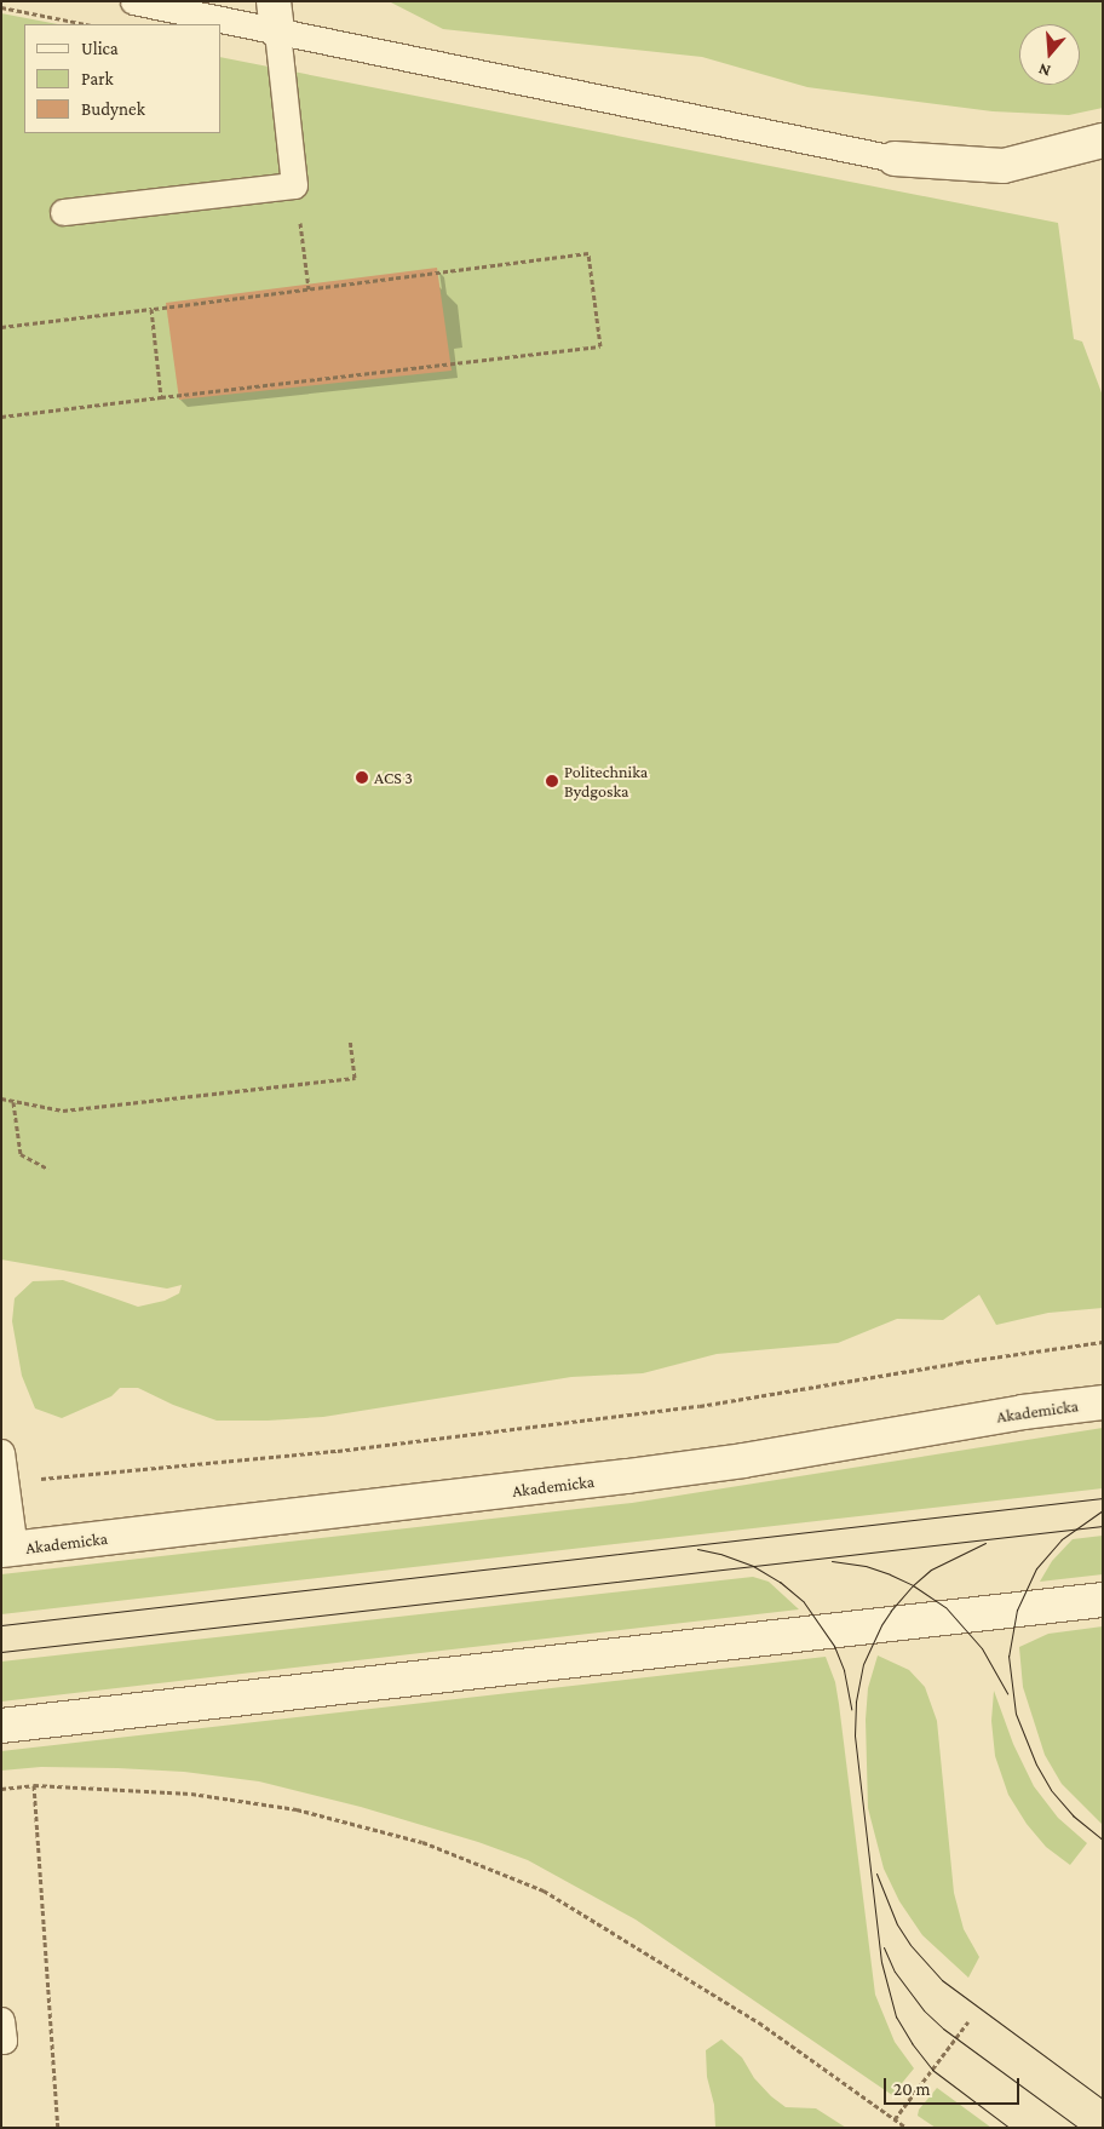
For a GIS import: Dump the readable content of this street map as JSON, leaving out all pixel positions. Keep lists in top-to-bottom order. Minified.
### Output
{"streets":{"street":["Akademicka"]},"places":["ACS 3","Politechnika Bydgoska"],"legend":["Ulica","Park","Budynek"],"scale_bar":"20 m","north":"bottom"}
